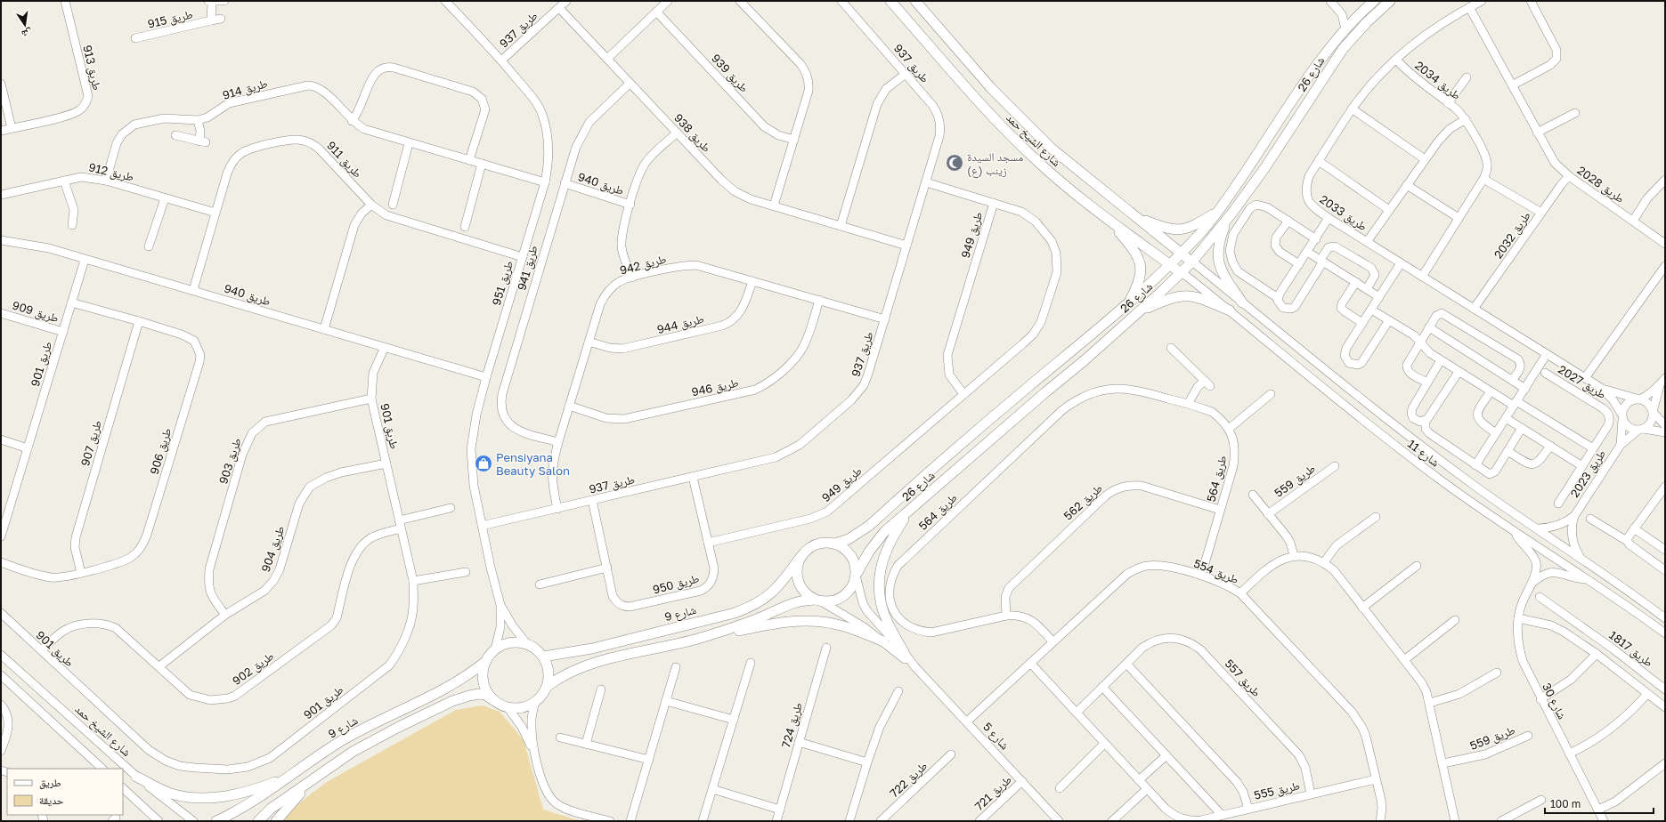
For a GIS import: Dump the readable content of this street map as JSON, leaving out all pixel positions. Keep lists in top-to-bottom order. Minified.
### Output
{"streets":{"main road":["شارع 26","شارع الشيخ حمد","شارع 9"],"street":["طريق 915","طريق 937","طريق 913","طريق 939","طريق 2034","طريق 914","طريق 938","طريق 911","طريق 912","طريق 940","طريق 2028","طريق 2033","طريق 949","طريق 2032","طريق 942","طريق 941","طريق 951","طريق 909","طريق 944","طريق 901","طريق 2027","طريق 946","طريق 907","طريق 906","شارع 11","طريق 903","طريق 2023","طريق 564","طريق 559","طريق 562","طريق 904","طريق 554","طريق 950","طريق 1817","طريق 902","طريق 557","شارع 30","طريق 724","شارع 5","طريق 722","طريق 555","طريق 721"]},"crossings":[["طريق 937","طريق 938"],["طريق 937","طريق 949"],["طريق 937","طريق 942"],["طريق 937","طريق 951"],["طريق 937","طريق 950"],["شارع 26","شارع الشيخ حمد"],["شارع 26","شارع 11"],["شارع 26","شارع 9"],["شارع 26","شارع 5"],["طريق 2034","طريق 2033"],["طريق 914","طريق 912"],["طريق 914","طريق 951"],["طريق 938","طريق 940"],["طريق 938","طريق 941"],["شارع الشيخ حمد","شارع 11"],["طريق 911","طريق 912"],["طريق 911","طريق 940"],["طريق 911","طريق 951"],["طريق 940","طريق 942"],["طريق 940","طريق 941"],["طريق 940","طريق 951"],["طريق 940","طريق 901"],["طريق 2028","طريق 2033"],["طريق 2028","طريق 2032"],["طريق 2033","طريق 2032"],["طريق 2033","طريق 2023"],["طريق 949","طريق 950"],["طريق 942","طريق 941"],["طريق 942","طريق 944"],["طريق 942","طريق 946"],["طريق 951","شارع 9"],["طريق 909","طريق 901"],["طريق 901","طريق 906"],["طريق 901","طريق 903"],["طريق 901","طريق 904"],["طريق 901","طريق 902"],["طريق 907","طريق 906"],["شارع 11","طريق 2023"],["شارع 11","شارع 30"],["طريق 903","طريق 904"],["طريق 564","طريق 562"],["طريق 564","طريق 554"],["طريق 904","طريق 902"],["طريق 554","شارع 5"],["طريق 554","طريق 555"],["شارع 9","شارع 5"],["طريق 557","طريق 555"],["شارع 5","طريق 721"]],"places":{"mosque":["مسجد السيدة زينب (ع)"],"shop":["Pensiyana Beauty Salon"]},"legend":["طريق","حديقة"],"scale_bar":"100 m","north":"bottom"}
